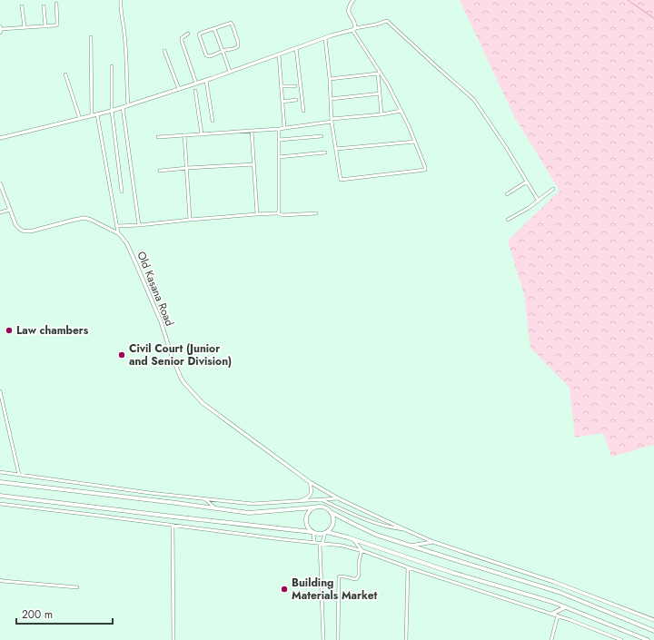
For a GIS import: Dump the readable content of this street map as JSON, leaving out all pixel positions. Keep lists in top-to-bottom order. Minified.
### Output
{"streets":{"street":["Old Kasana Road"]},"places":["Law chambers","Civil Court (Junior and Senior Division)","Building Materials Market"],"scale_bar":"200 m"}
